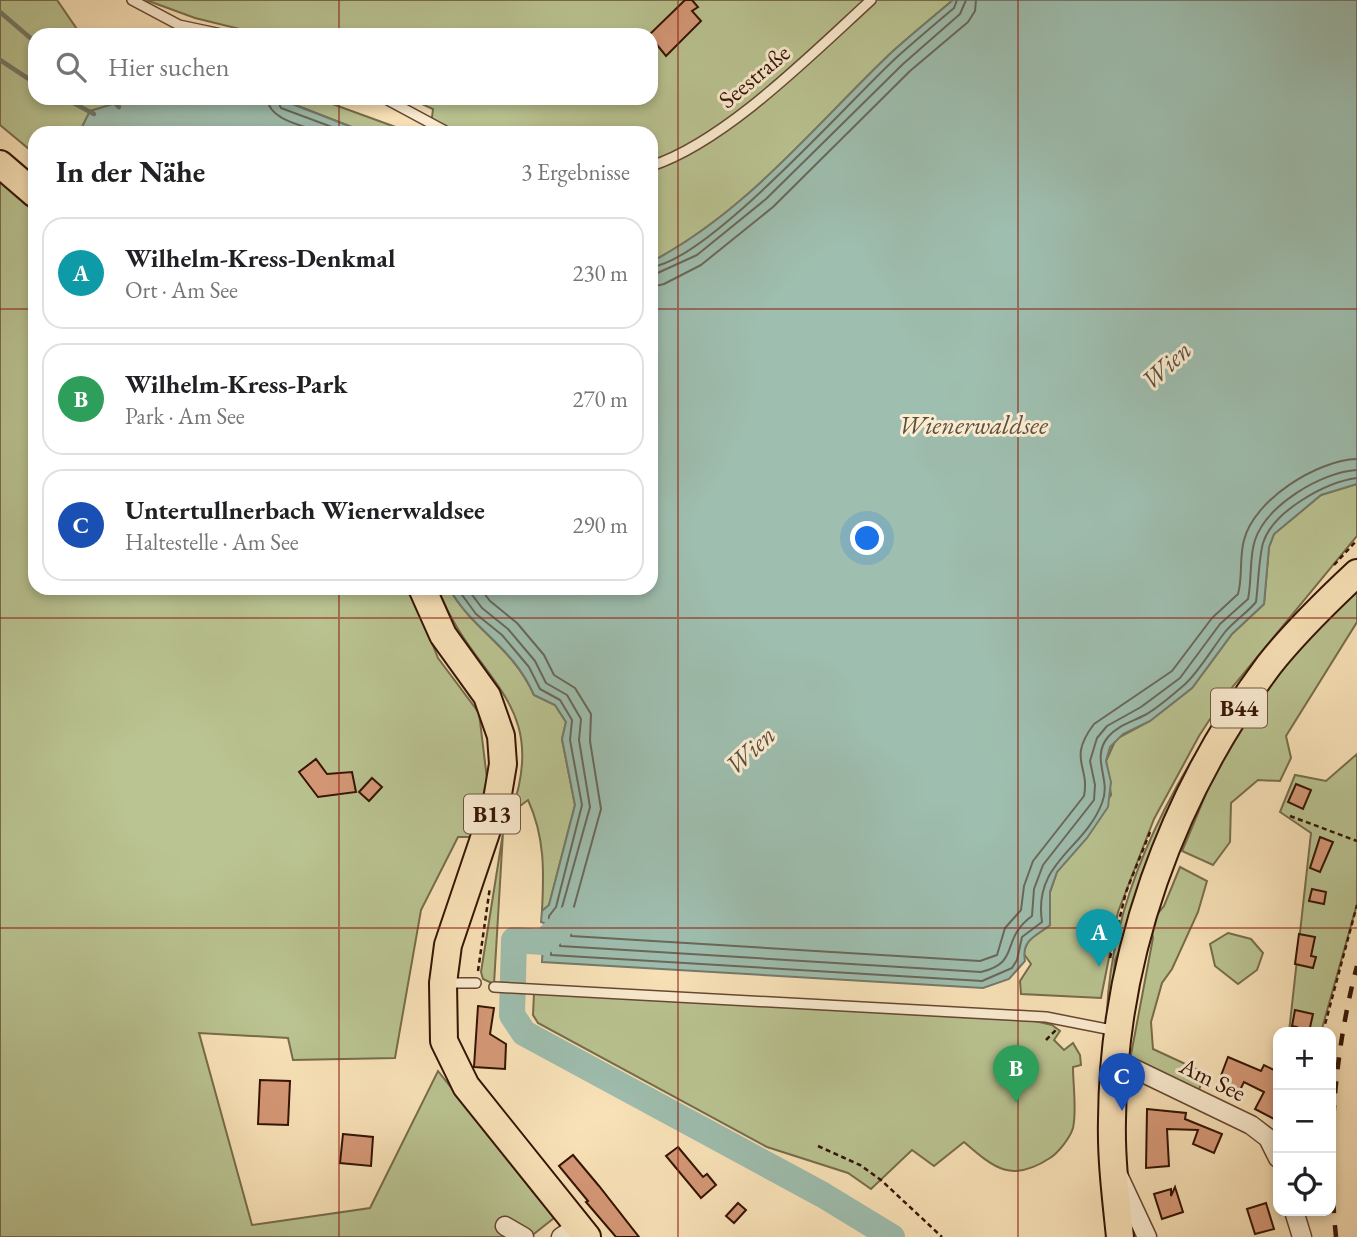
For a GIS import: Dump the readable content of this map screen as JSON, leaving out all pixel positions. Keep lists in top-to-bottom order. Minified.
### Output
{"streets":{"main road":["B44","B13"],"street":["Am See"],"lane":["Seestraße"]},"crossings":[["B44","Am See"]],"water":["Wien","Wienerwaldsee"],"page":{"search":"Hier suchen","heading":["In der Nähe","3 Ergebnisse"],"list":[{"mark":"A","name":"Wilhelm-Kress-Denkmal","note":"Ort · Am See","value":"230 m"},{"mark":"B","name":"Wilhelm-Kress-Park","note":"Park · Am See","value":"270 m"},{"mark":"C","name":"Untertullnerbach Wienerwaldsee","note":"Haltestelle · Am See","value":"290 m"}],"pins":["A","B","C"],"map_buttons":["+","−"]}}
